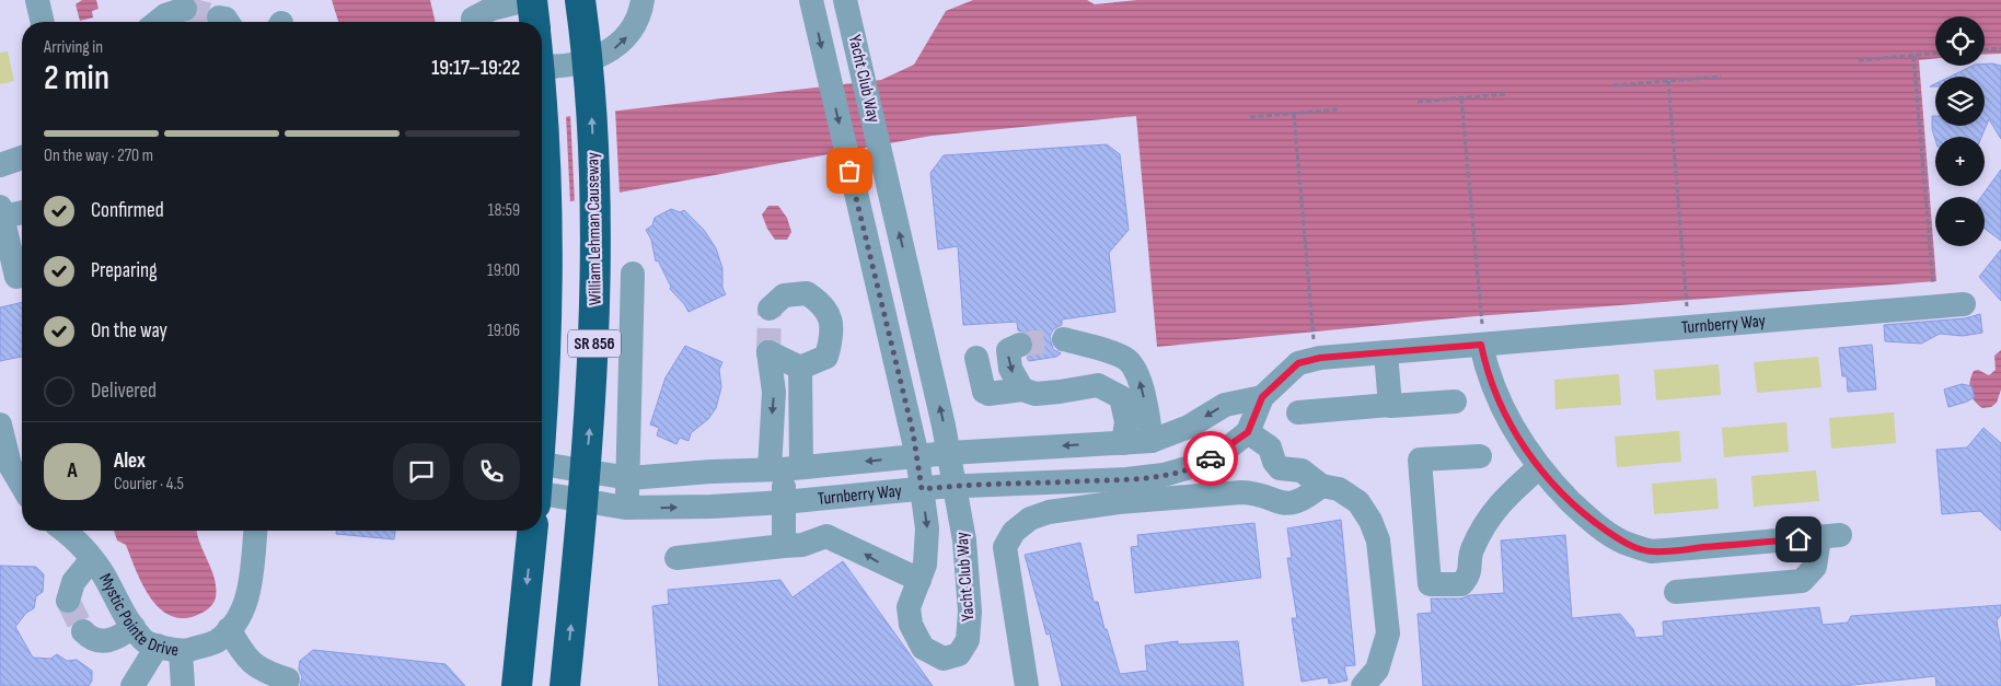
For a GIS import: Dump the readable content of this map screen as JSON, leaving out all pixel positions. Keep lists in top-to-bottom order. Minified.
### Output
{"streets":{"highway":["William Lehman Causeway","SR 856"],"street":["Yacht Club Way","Turnberry Way","Mystic Pointe Drive"]},"crossings":[["Yacht Club Way","Turnberry Way"]],"page":{"map_buttons":["+","−"],"heading":["2 min","Arriving in","19:17–19:22"],"panel":["Alex","Courier · 4.5"],"bar":"On the way · 270 m","list":[["Confirmed","18:59"],["Preparing","19:00"],["On the way","19:06"],"Delivered"],"round":"A"}}
